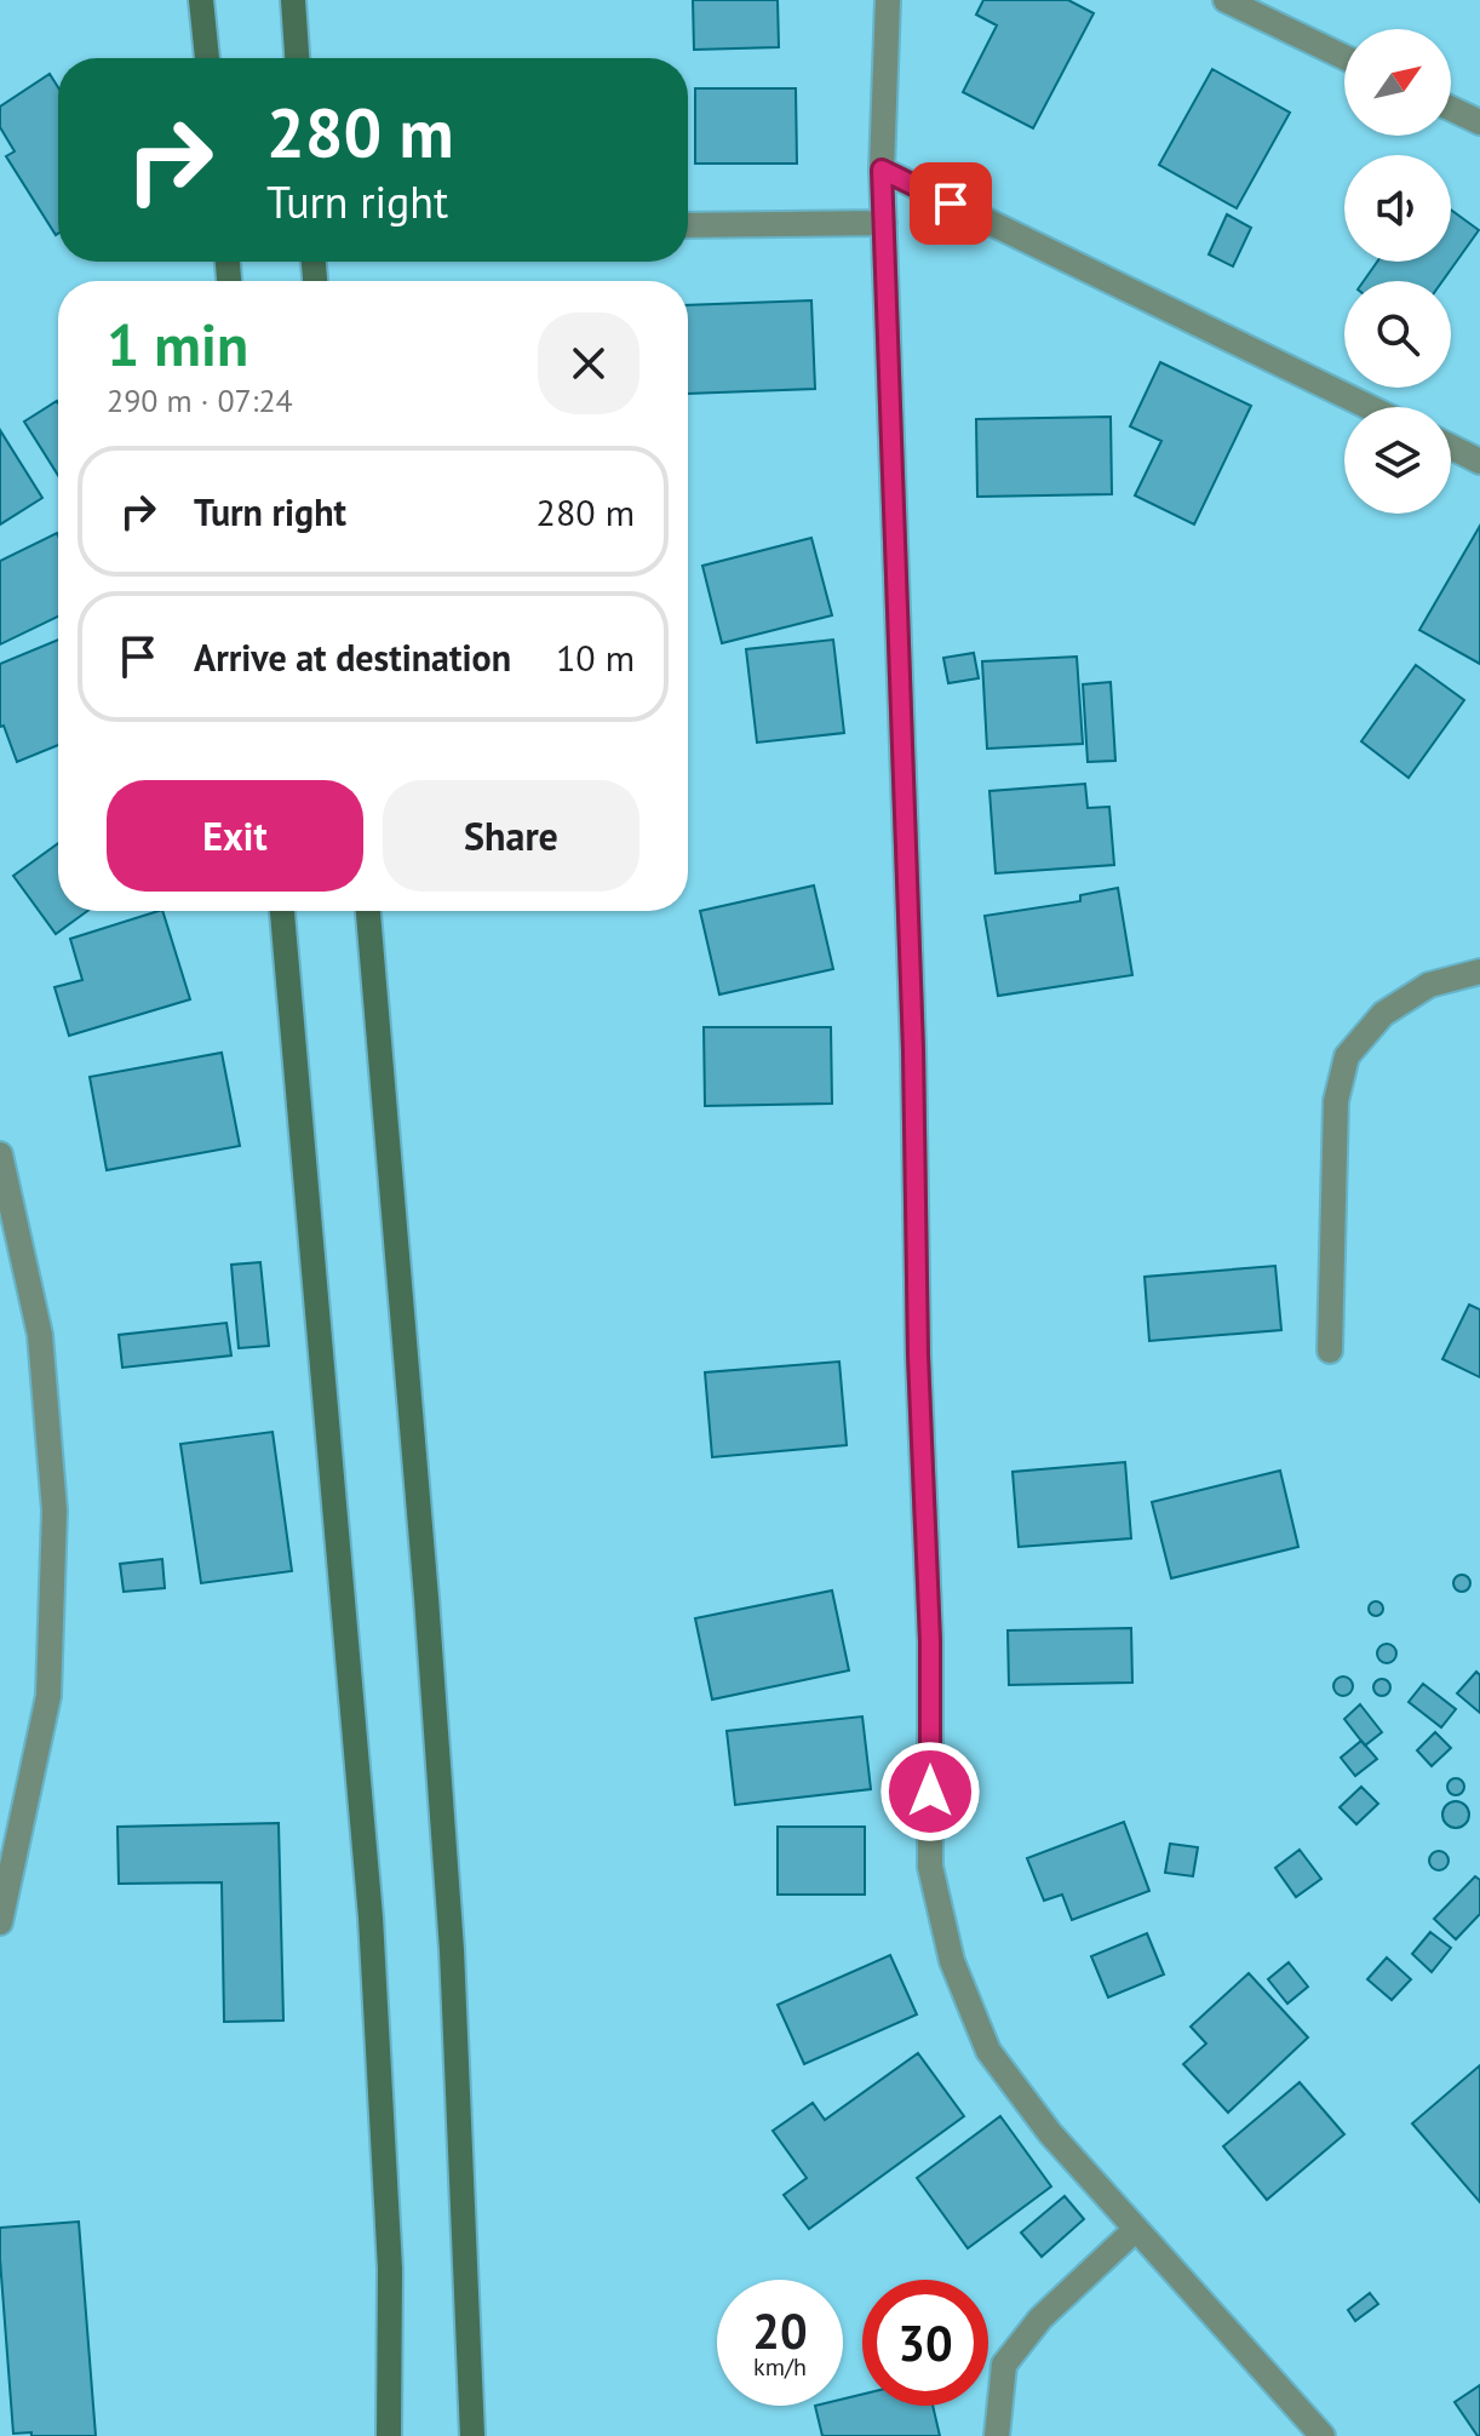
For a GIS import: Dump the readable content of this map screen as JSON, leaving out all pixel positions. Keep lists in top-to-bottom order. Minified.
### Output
{"north":"top right","page":{"turn":["280 m","Turn right"],"heading":["1 min","290 m · 07:24"],"list":[{"name":"Turn right","value":"280 m"},{"name":"Arrive at destination","value":"10 m"}],"buttons":["Exit","Share"],"speed":"20 km/h","limit":"30"}}
